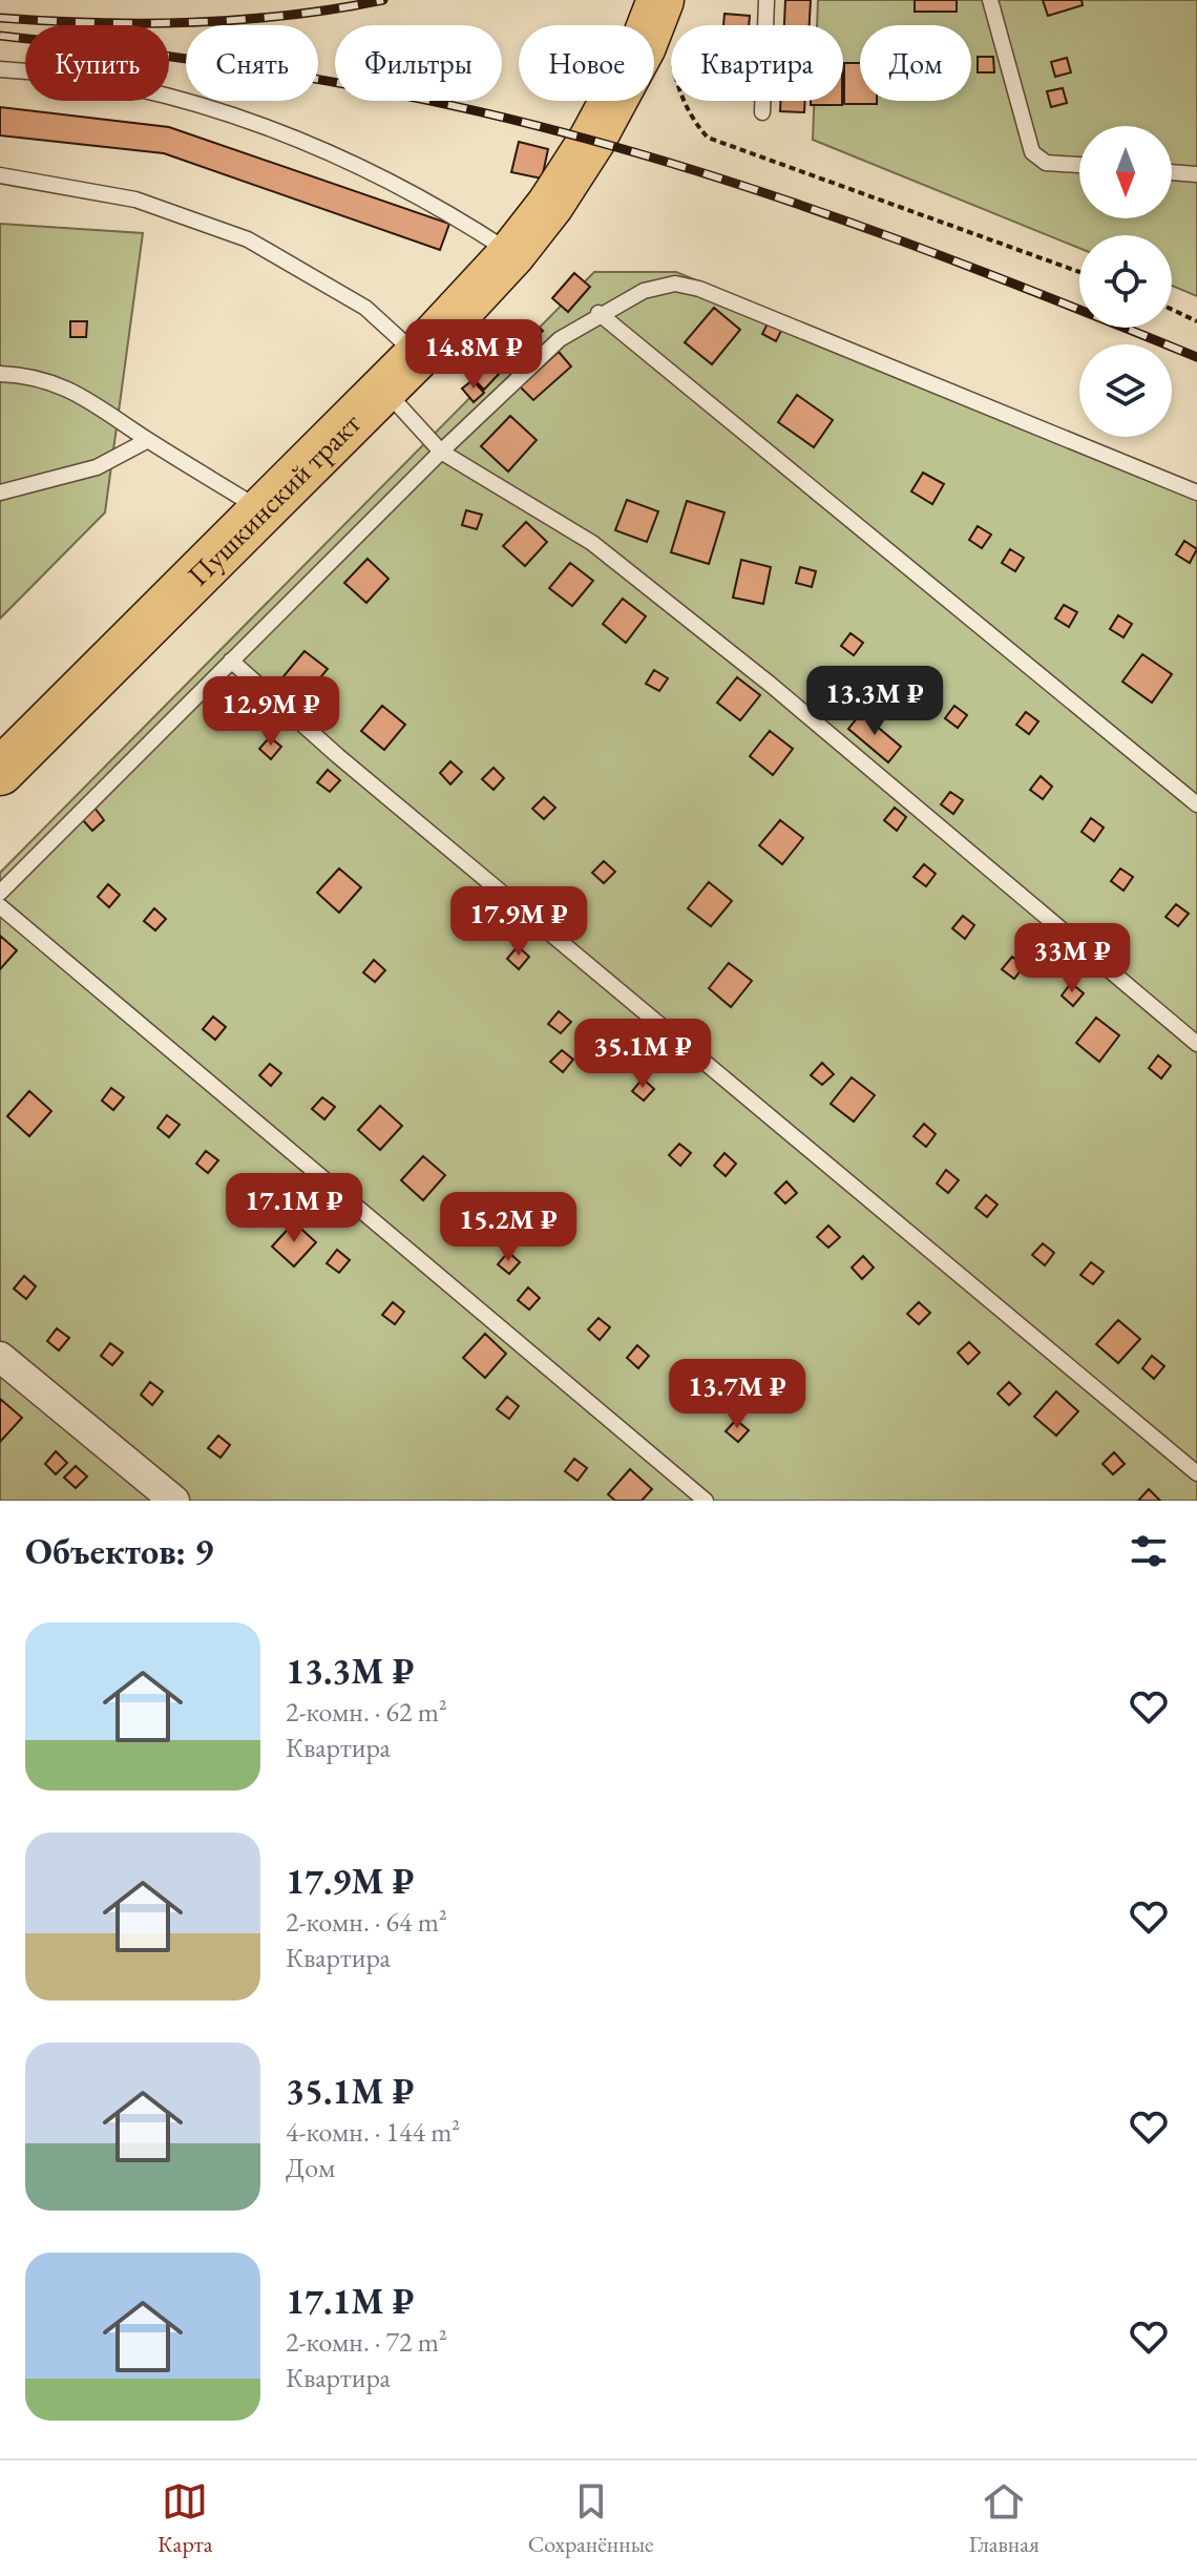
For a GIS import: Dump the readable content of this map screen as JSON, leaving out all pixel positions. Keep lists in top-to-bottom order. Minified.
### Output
{"streets":{"main road":["Пушкинский тракт"]},"north":"bottom","page":{"chip":["Купить","Снять","Фильтры","Новое","Квартира","Дом"],"price":["14.8M ₽","13.3M ₽","12.9M ₽","17.9M ₽","33M ₽","35.1M ₽","17.1M ₽","15.2M ₽","13.7M ₽"],"heading":"Объектов: 9","list":[{"name":"13.3M ₽","note":"2-комн. · 62 m² · Квартира"},{"name":"17.9M ₽","note":"2-комн. · 64 m² · Квартира"},{"name":"35.1M ₽","note":"4-комн. · 144 m² · Дом"},{"name":"17.1M ₽","note":"2-комн. · 72 m² · Квартира"}],"tabs":["Карта","Сохранённые","Главная"]}}
